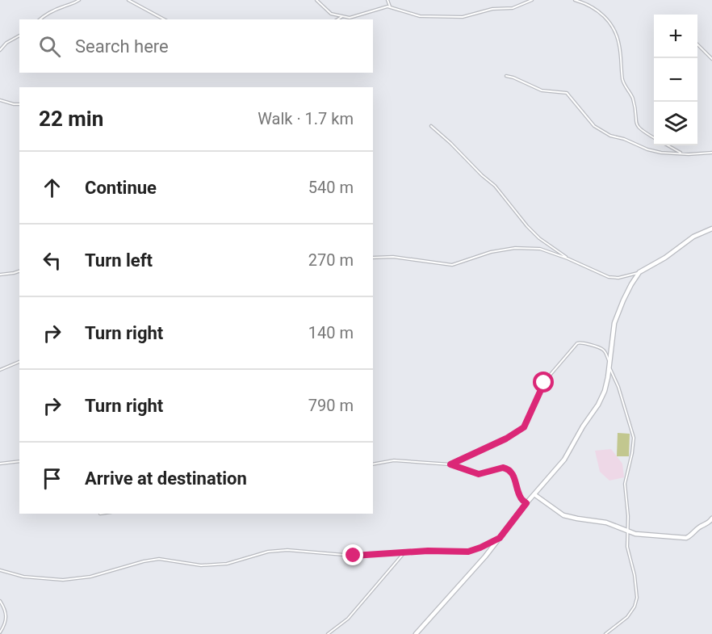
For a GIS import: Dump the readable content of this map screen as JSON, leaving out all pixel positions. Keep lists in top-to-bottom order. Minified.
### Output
{"page":{"map_buttons":["+","−"],"search":"Search here","heading":["22 min","Walk · 1.7 km"],"list":[["Continue","540 m"],["Turn left","270 m"],["Turn right","140 m"],["Turn right","790 m"],"Arrive at destination"]}}
